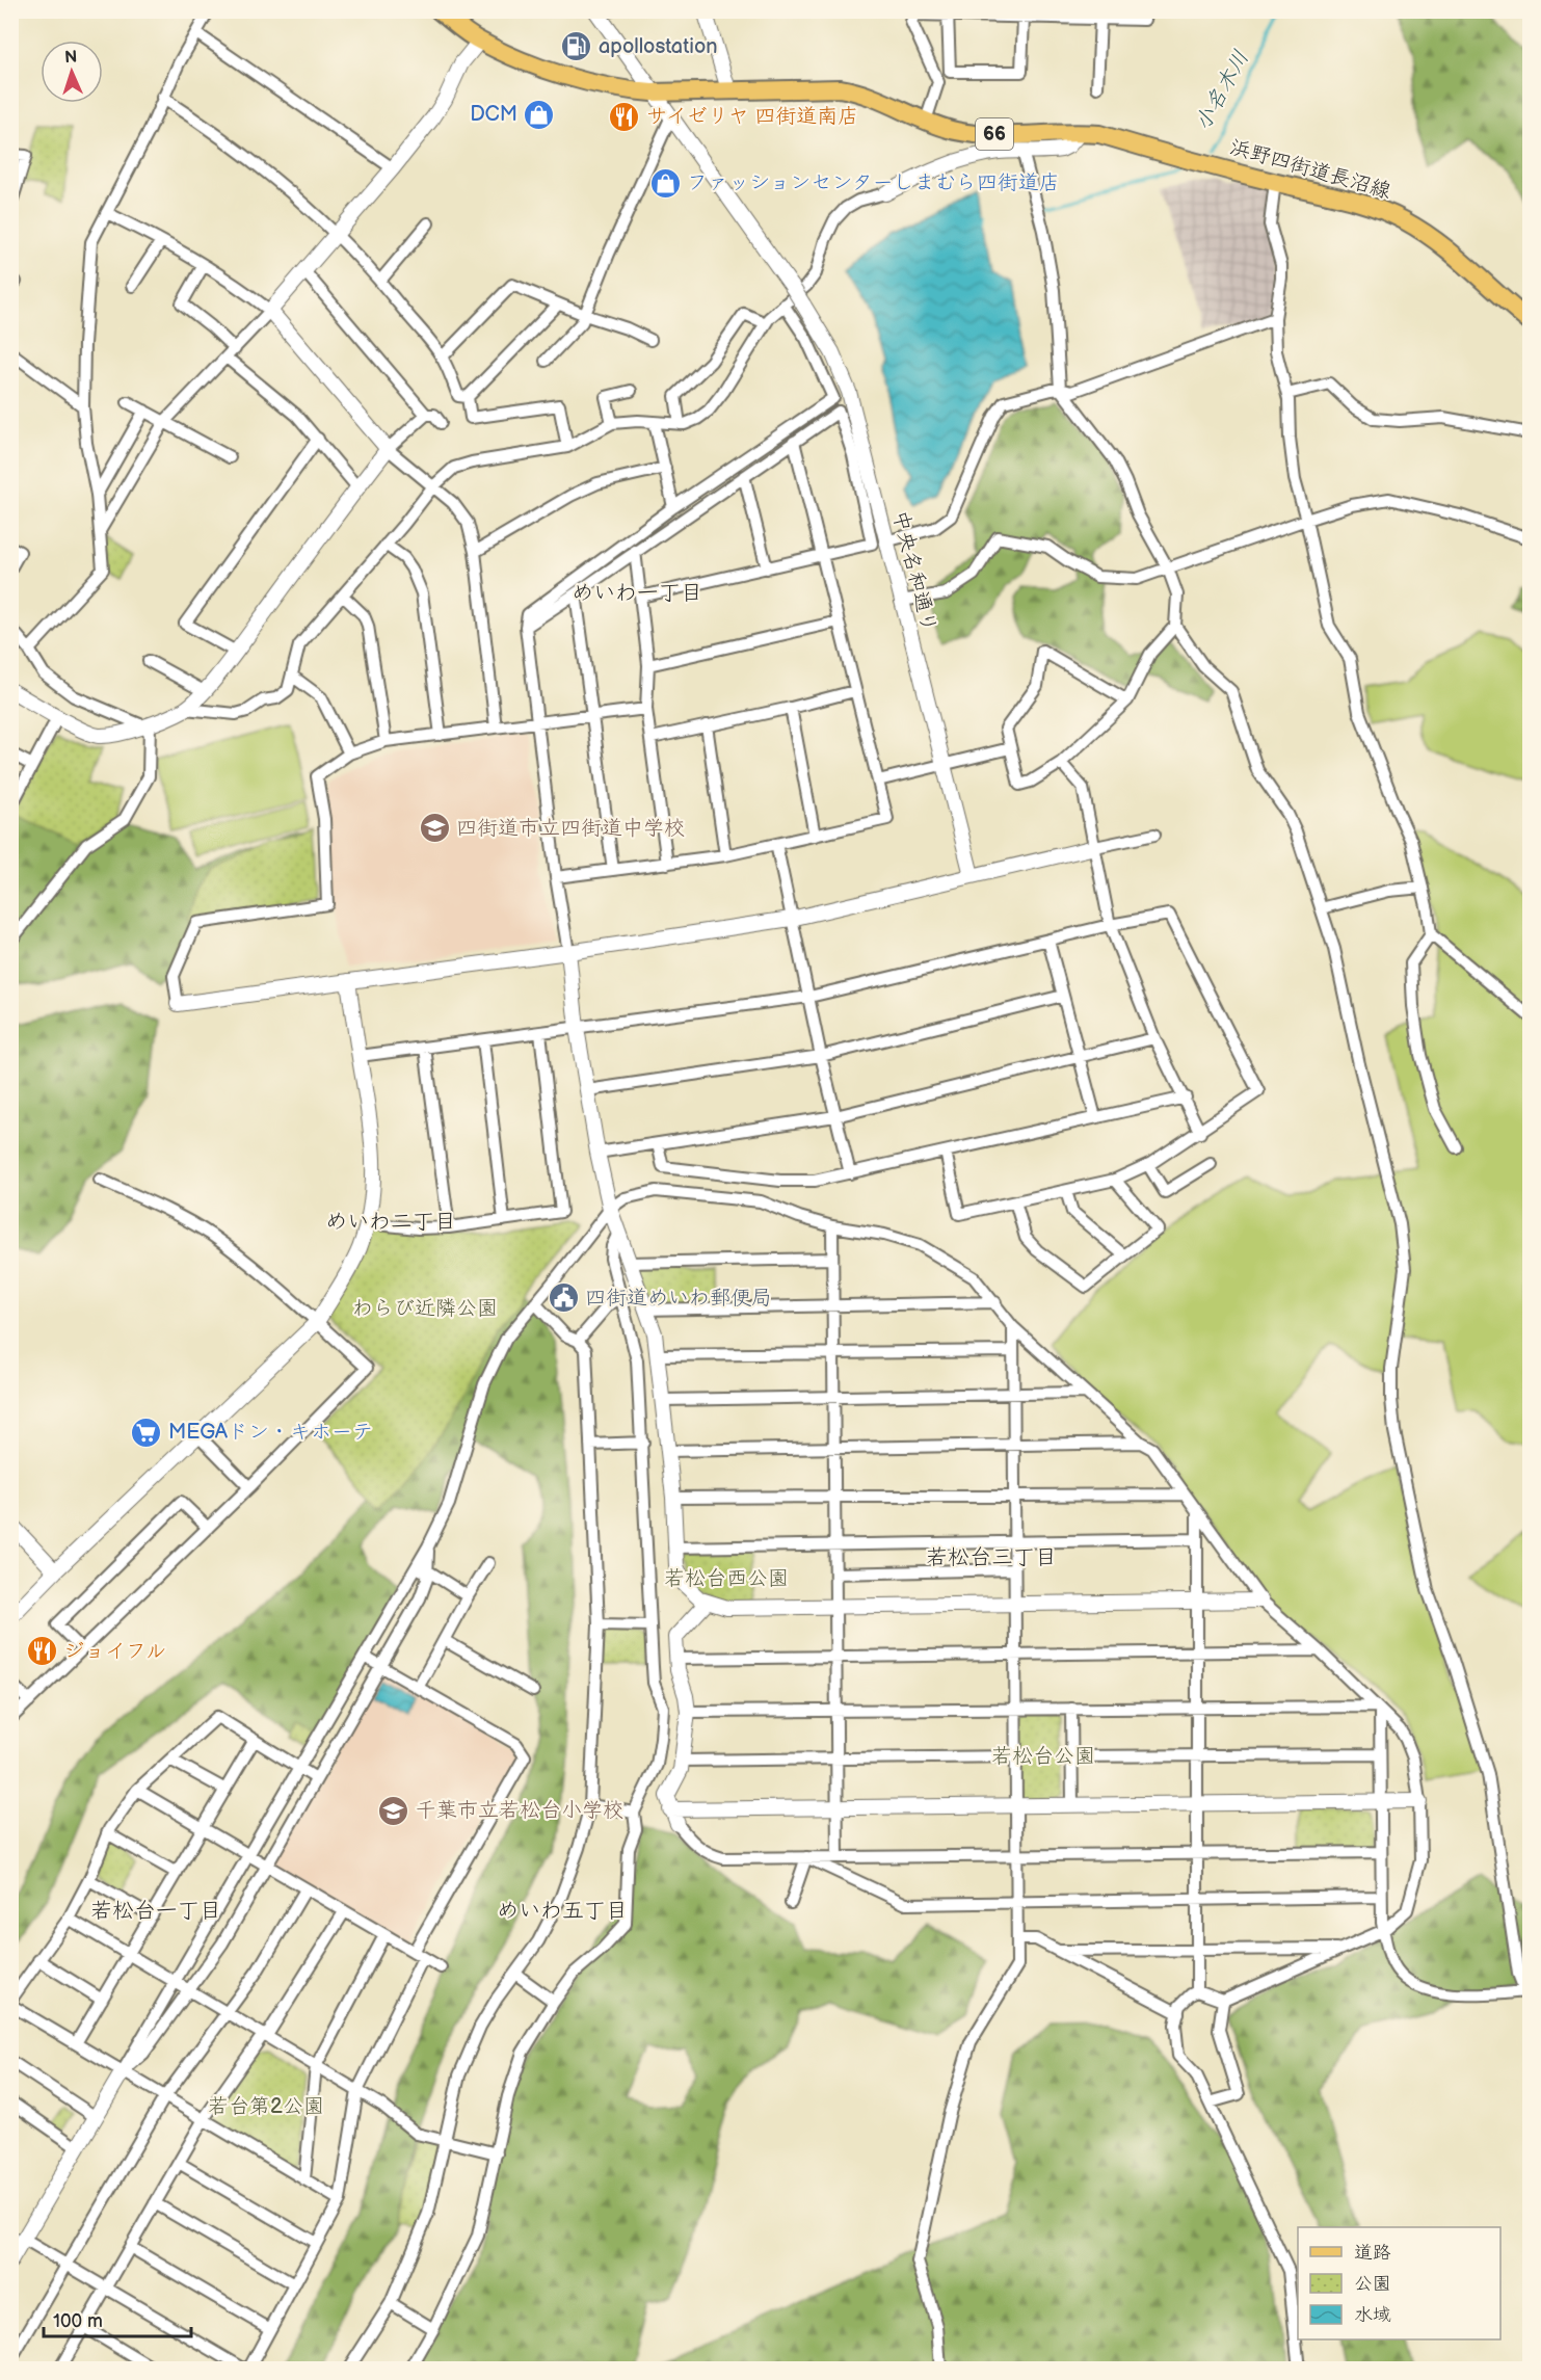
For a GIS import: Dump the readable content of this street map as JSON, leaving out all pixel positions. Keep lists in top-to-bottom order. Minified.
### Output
{"streets":{"main road":["66","浜野四街道長沼線"],"street":["中央名和通り"]},"crossings":[["浜野四街道長沼線","中央名和通り"]],"districts":["めいわ一丁目","めいわ二丁目","若松台三丁目","若松台一丁目","めいわ五丁目"],"water":["小名木川"],"parks":["わらび近隣公園","若松台西公園","若松台公園","若台第2公園"],"places":{"fuel station":["apollostation"],"shop":["DCM","ファッションセンターしまむら四街道店"],"restaurant":["サイゼリヤ 四街道南店","ジョイフル"],"school or university":["四街道市立四街道中学校","千葉市立若松台小学校"],"public building":["四街道めいわ郵便局"],"supermarket":["MEGAドン・キホーテ"]},"legend":["道路","公園","水域"],"scale_bar":"100 m","north":"top"}
